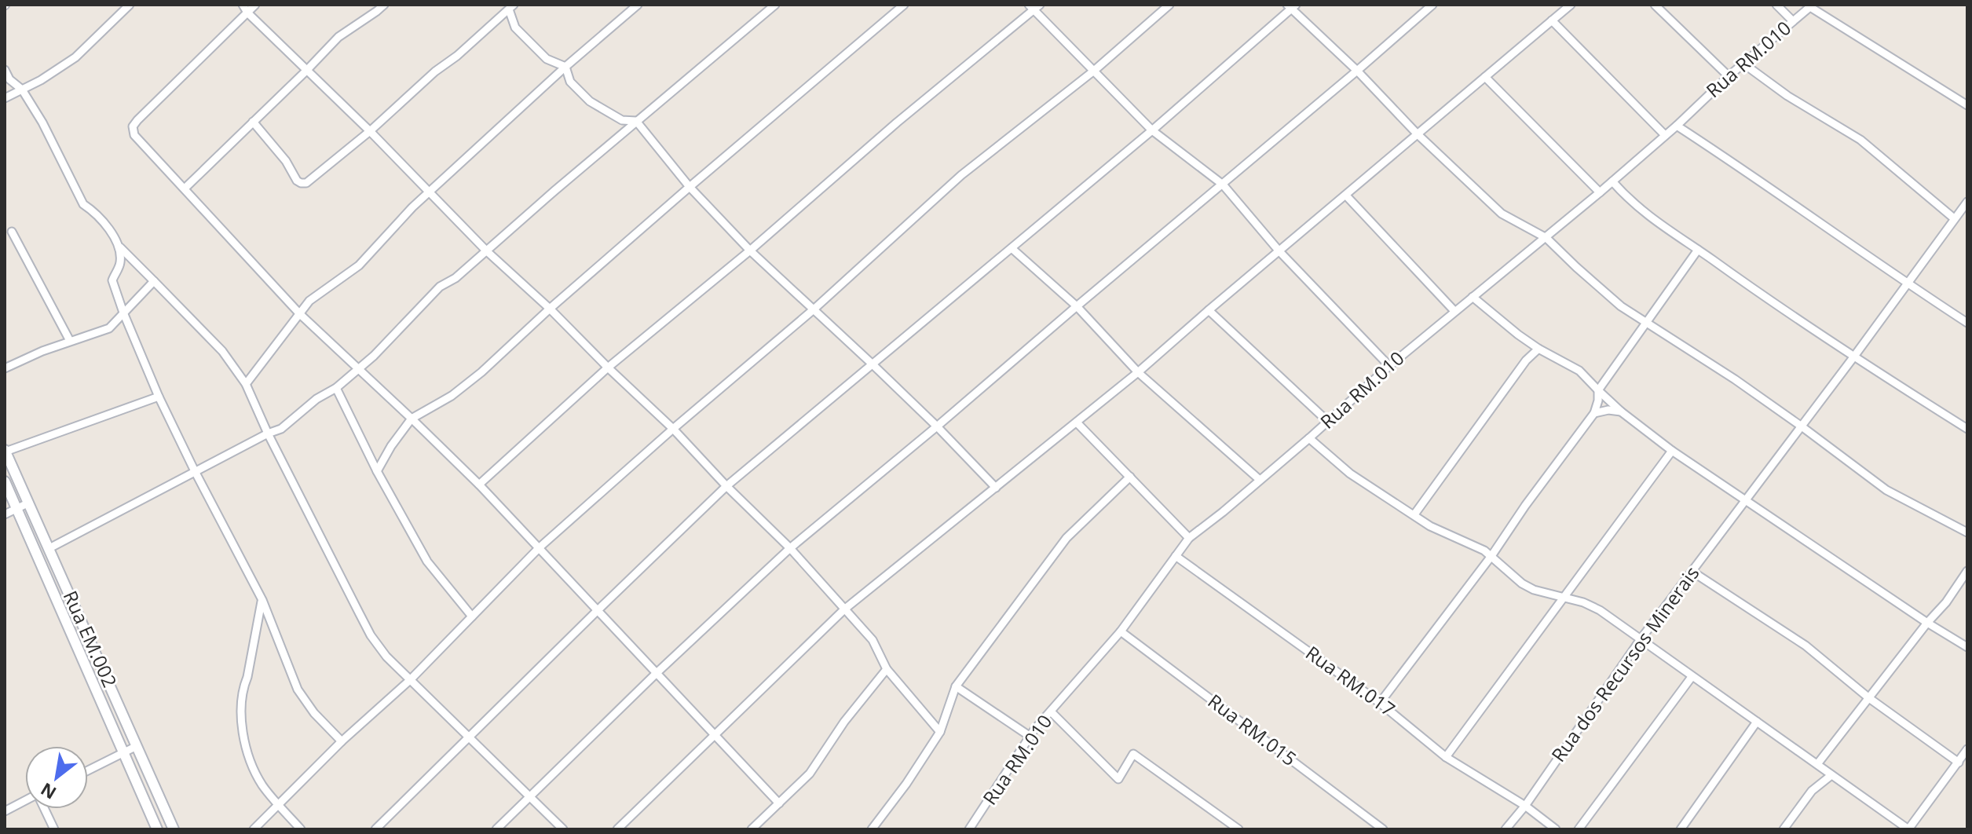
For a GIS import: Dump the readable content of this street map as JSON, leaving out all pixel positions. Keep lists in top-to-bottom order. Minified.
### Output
{"streets":{"street":["Rua RM.010","Rua EM.002","Rua dos Recursos Minerais","Rua RM.017","Rua RM.015"]},"crossings":[["Rua RM.010","Rua RM.017"],["Rua RM.010","Rua RM.015"],["Rua dos Recursos Minerais","Rua RM.017"]],"north":"bottom left"}
